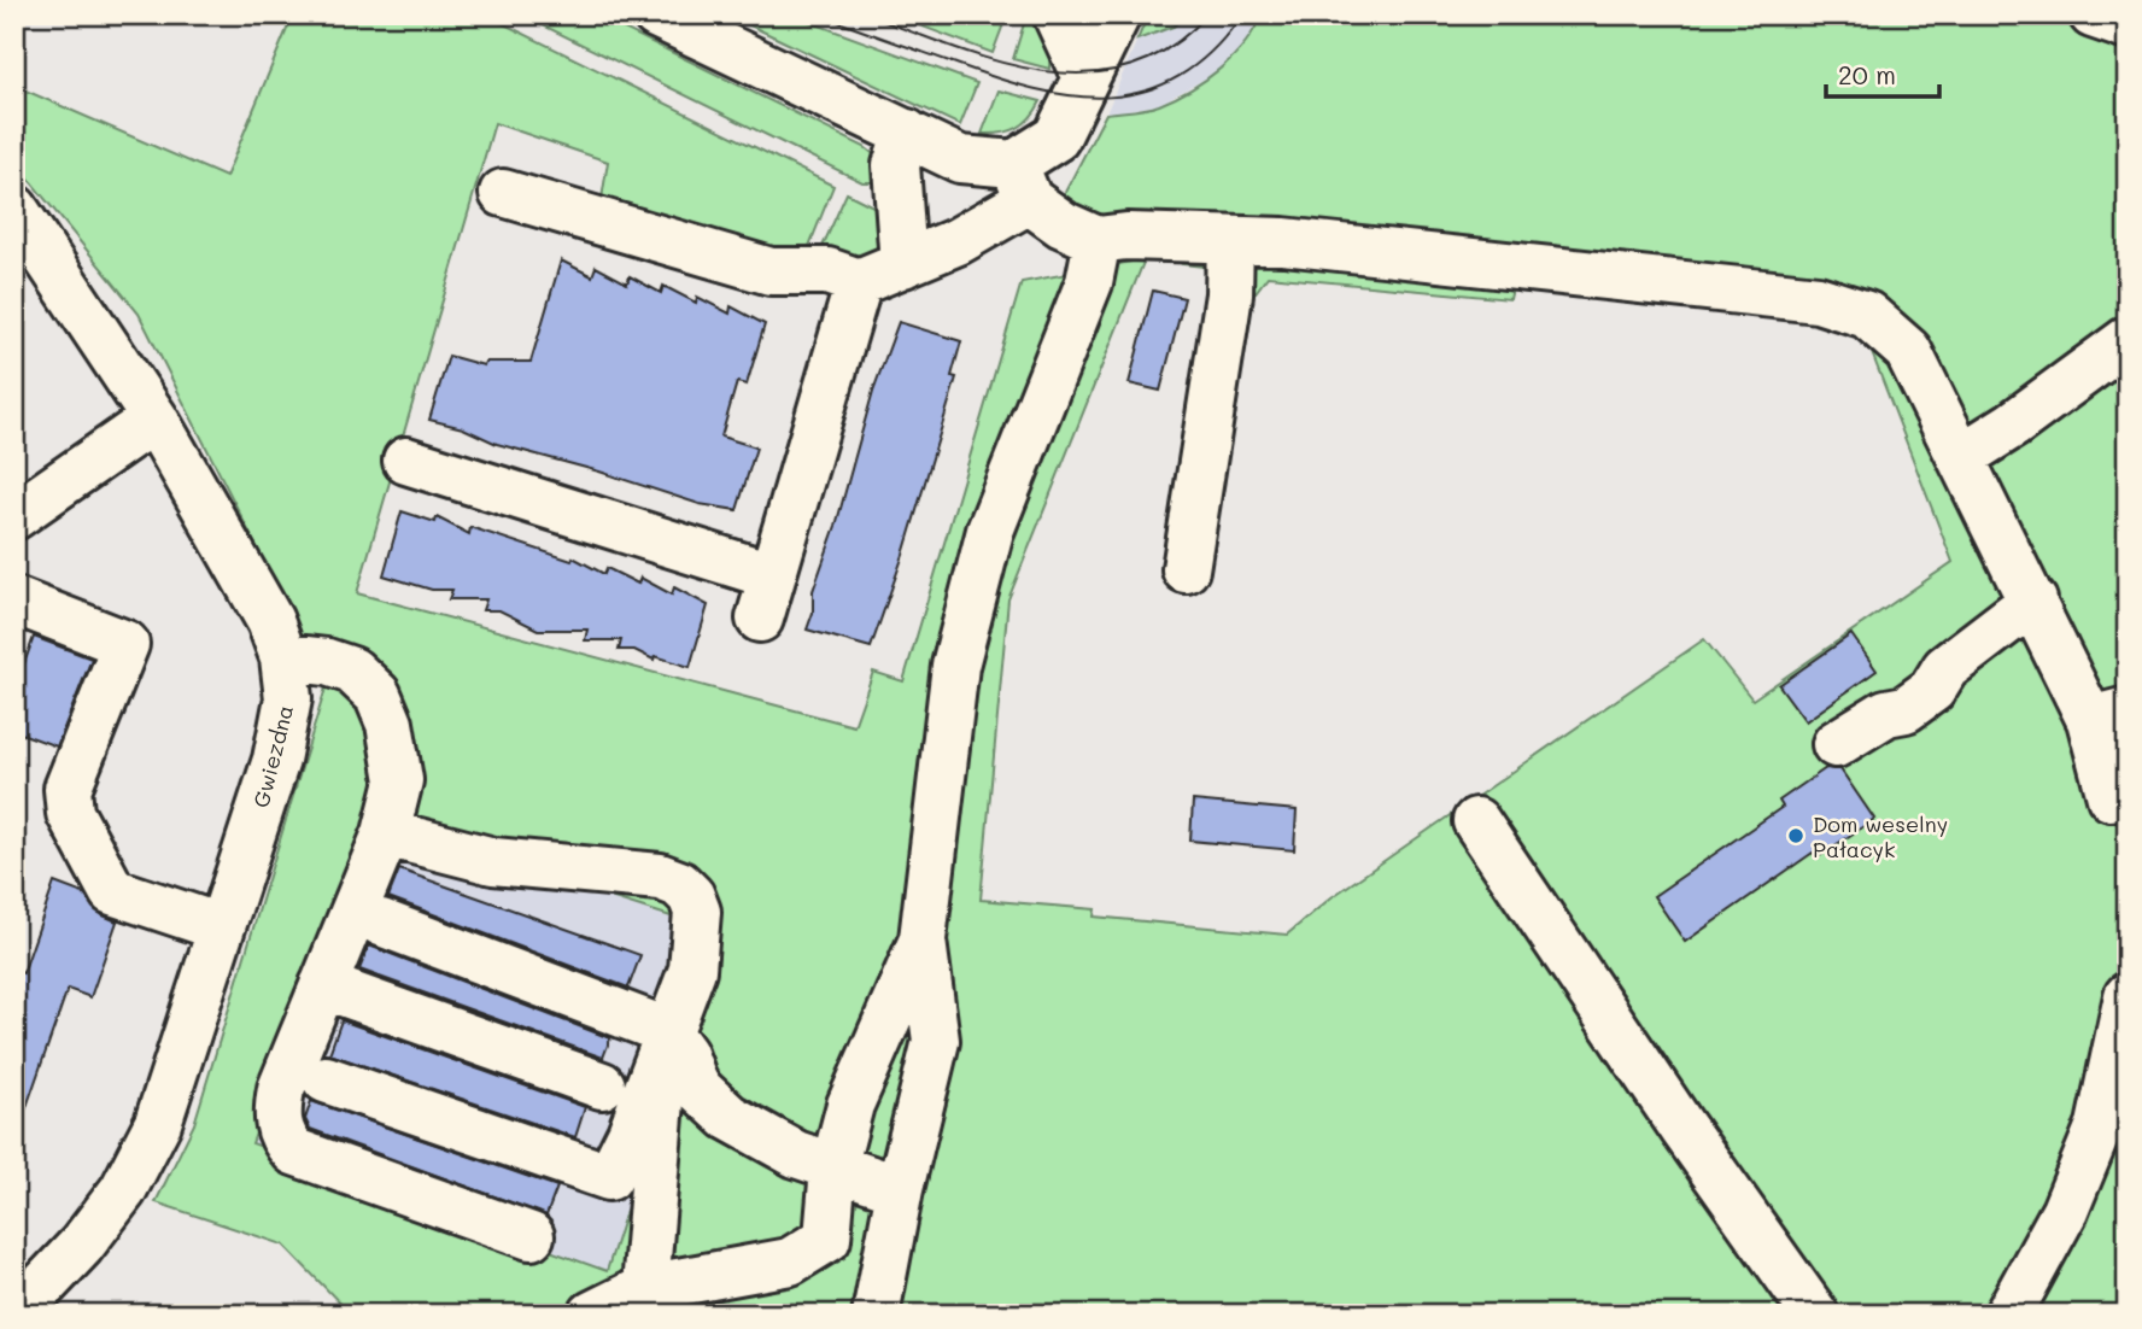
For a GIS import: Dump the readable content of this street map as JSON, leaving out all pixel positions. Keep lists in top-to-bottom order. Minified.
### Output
{"streets":{"street":["Gwiezdna"]},"places":["Dom weselny Pałacyk"],"scale_bar":"20 m"}
